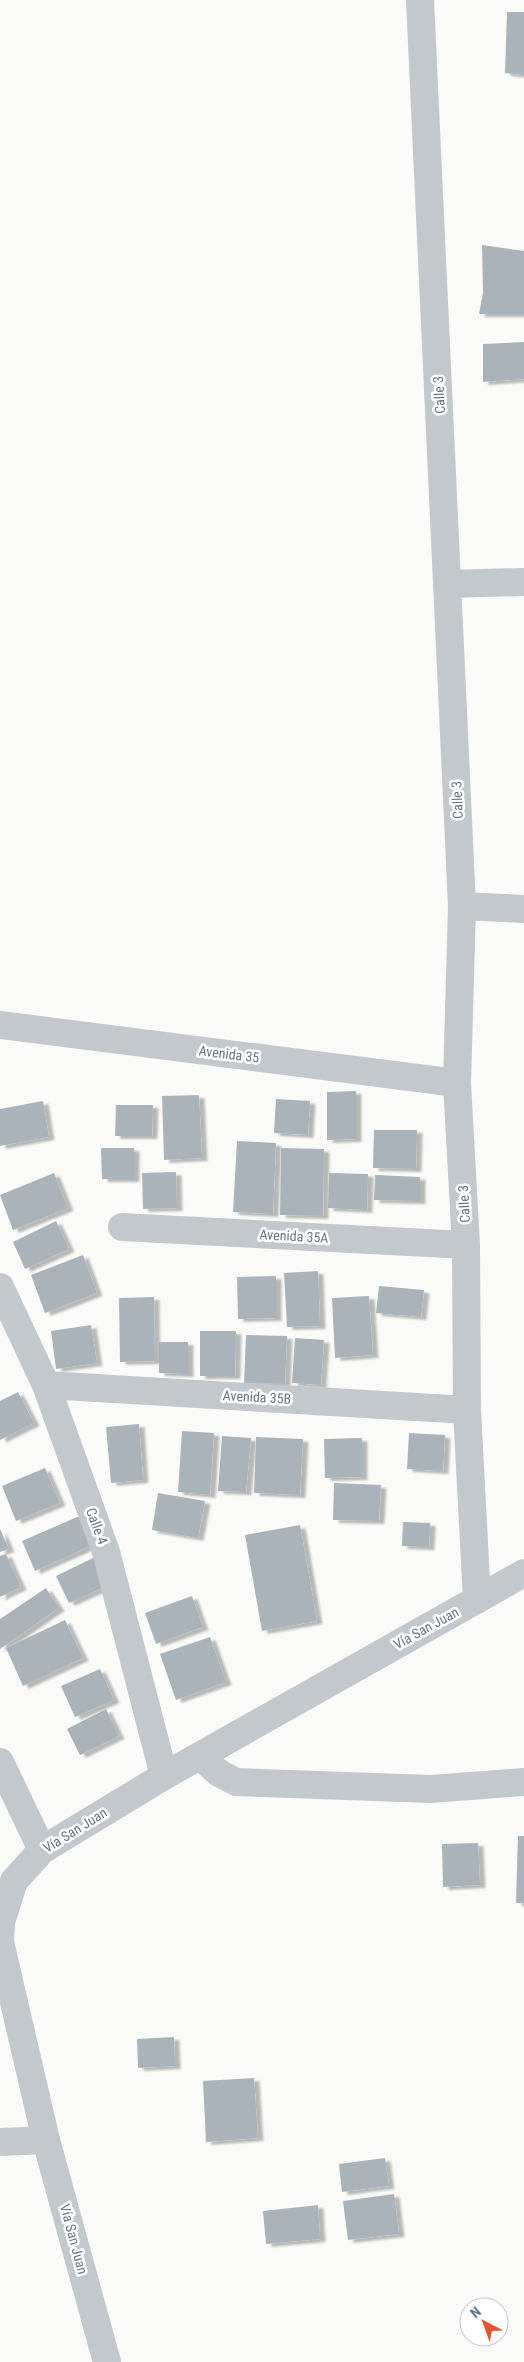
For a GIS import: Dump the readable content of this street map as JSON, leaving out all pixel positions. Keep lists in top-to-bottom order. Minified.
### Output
{"streets":{"street":["Calle 3","Avenida 35","Avenida 35A","Avenida 35B","Calle 4","Vía San Juan"]},"crossings":[["Calle 3","Avenida 35"],["Calle 3","Avenida 35A"],["Calle 3","Avenida 35B"],["Calle 3","Vía San Juan"],["Avenida 35B","Calle 4"],["Calle 4","Vía San Juan"]],"north":"top left"}
